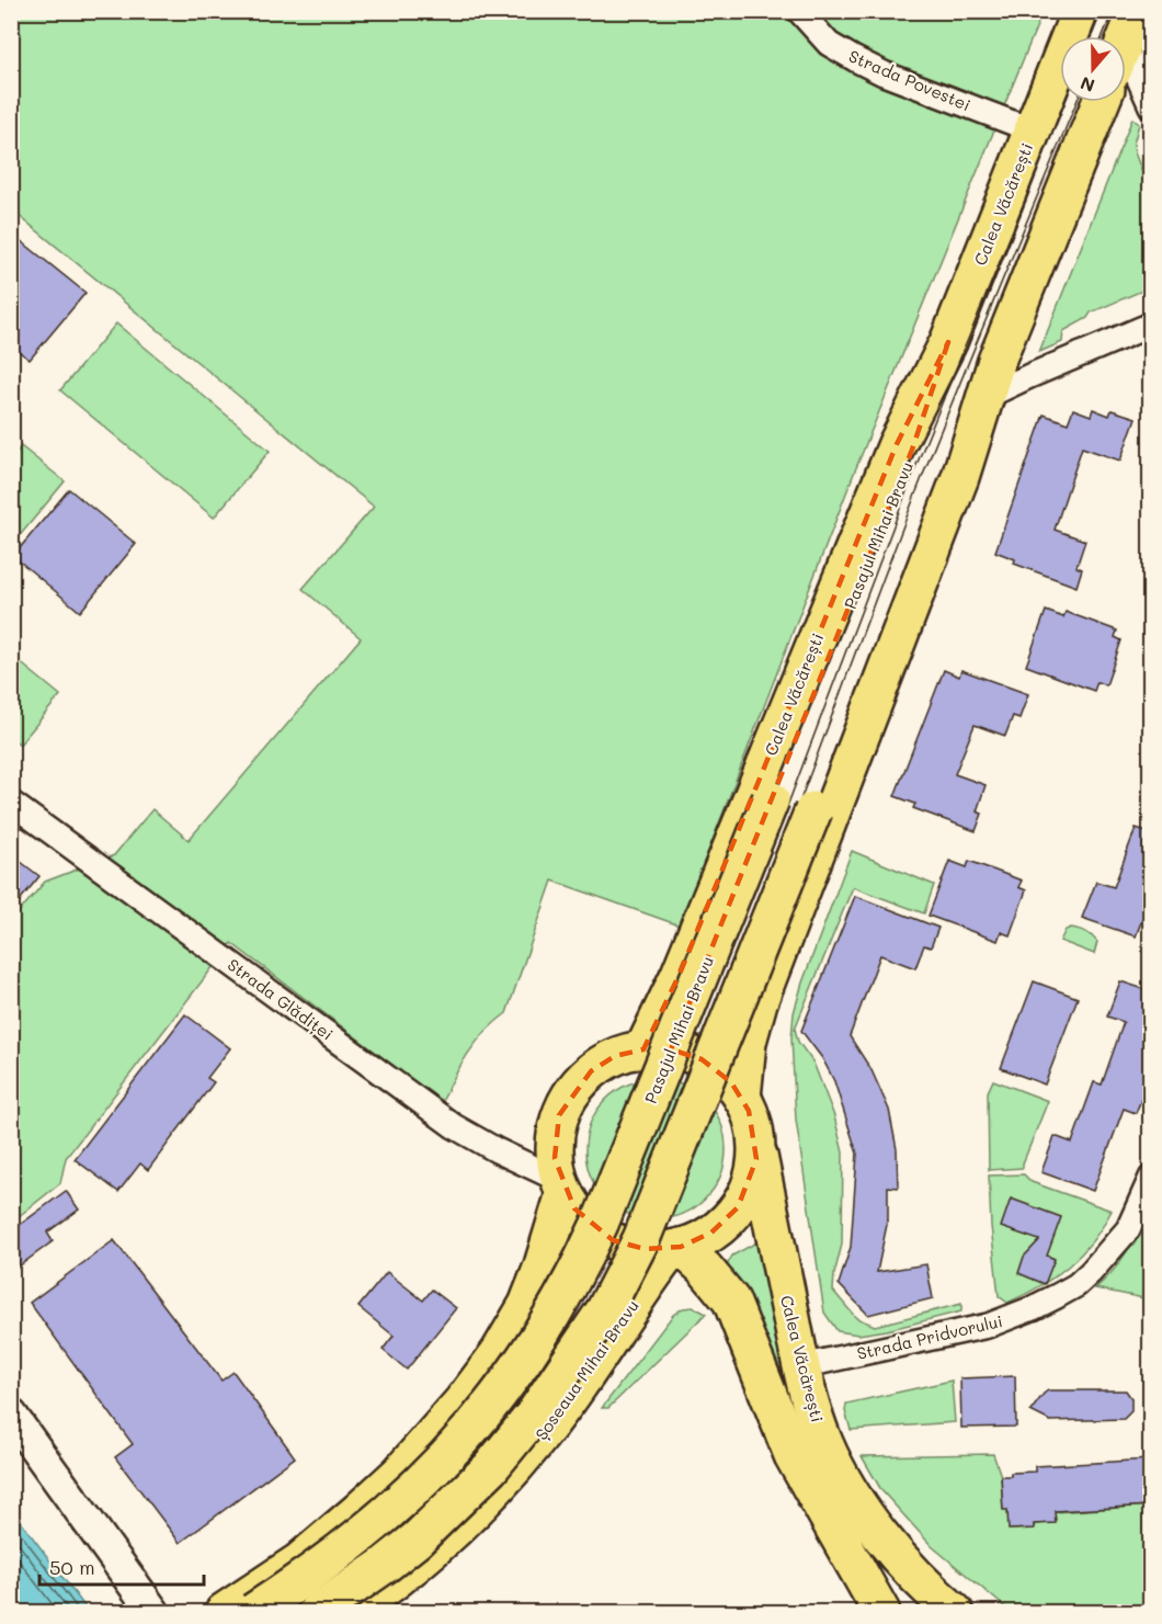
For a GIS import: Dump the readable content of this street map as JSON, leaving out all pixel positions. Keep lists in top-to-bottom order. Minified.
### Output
{"streets":{"main road":["Calea Văcărești","Pasajul Mihai Bravu","Șoseaua Mihai Bravu"],"street":["Strada Povestei","Strada Glădiței","Strada Pridvorului"]},"crossings":[["Strada Povestei","Calea Văcărești"],["Calea Văcărești","Pasajul Mihai Bravu"],["Calea Văcărești","Strada Glădiței"],["Calea Văcărești","Strada Pridvorului"],["Calea Văcărești","Șoseaua Mihai Bravu"],["Strada Glădiței","Șoseaua Mihai Bravu"]],"scale_bar":"50 m","north":"bottom"}
